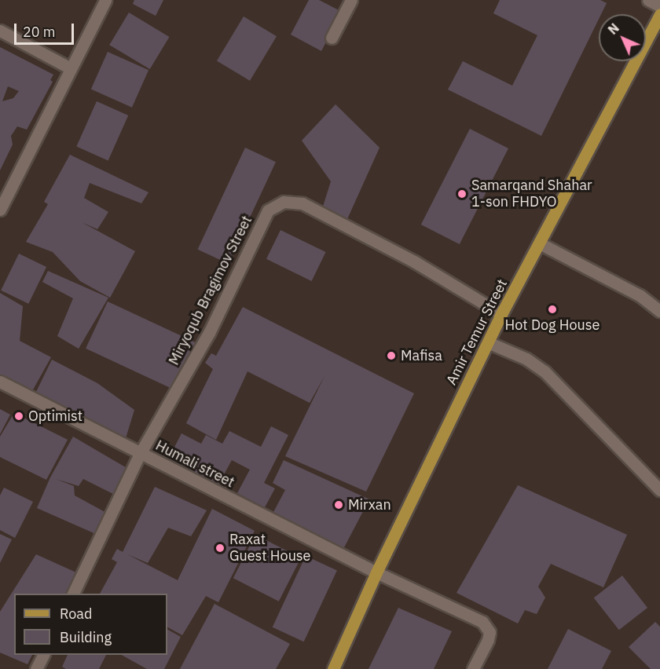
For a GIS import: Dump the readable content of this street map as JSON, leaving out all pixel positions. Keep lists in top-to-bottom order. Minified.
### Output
{"streets":{"main road":["Amir Temur Street"],"street":["Miryoqub Bragimov Street","Humali street"]},"crossings":[["Miryoqub Bragimov Street","Amir Temur Street"],["Miryoqub Bragimov Street","Humali street"],["Amir Temur Street","Humali street"]],"places":["Samarqand Shahar 1-son FHDYO","Hot Dog House","Mafisa","Optimist","Mirxan","Raxat Guest House"],"legend":["Road","Building"],"scale_bar":"20 m","north":"top left"}
